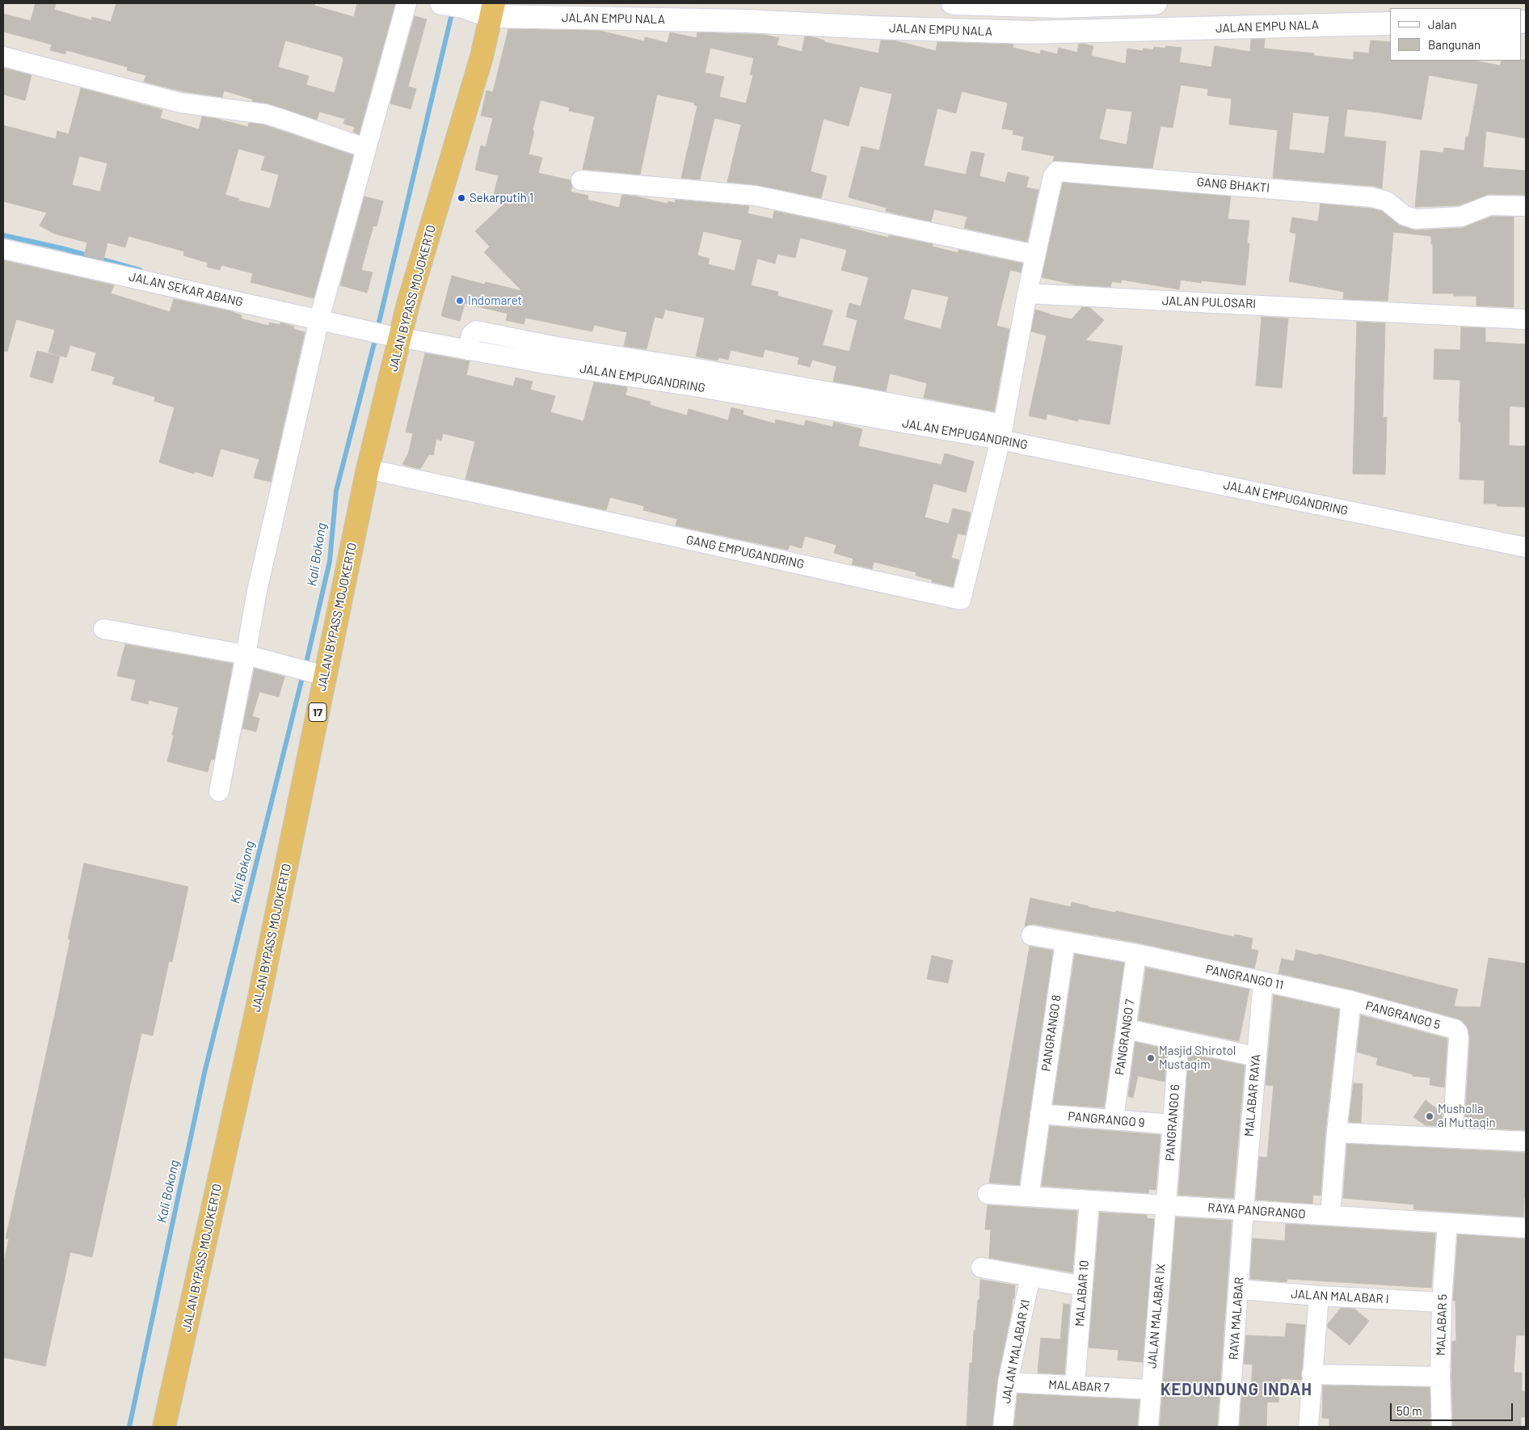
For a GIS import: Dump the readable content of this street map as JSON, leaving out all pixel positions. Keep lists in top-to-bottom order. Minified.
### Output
{"streets":{"highway":["JALAN BYPASS MOJOKERTO","17"],"main road":["JALAN EMPU NALA"],"street":["GANG BHAKTI","JALAN SEKAR ABANG","JALAN PULOSARI","JALAN EMPUGANDRING","GANG EMPUGANDRING","PANGRANGO 11","PANGRANGO 5","PANGRANGO 8","PANGRANGO 7","MALABAR RAYA","PANGRANGO 9","PANGRANGO 6","RAYA PANGRANGO","MALABAR 10","JALAN MALABAR I","JALAN MALABAR IX","RAYA MALABAR","MALABAR 5","JALAN MALABAR XI","MALABAR 7"]},"crossings":[["JALAN EMPU NALA","JALAN BYPASS MOJOKERTO"],["GANG BHAKTI","JALAN PULOSARI"],["JALAN SEKAR ABANG","JALAN BYPASS MOJOKERTO"],["JALAN SEKAR ABANG","JALAN EMPUGANDRING"],["JALAN BYPASS MOJOKERTO","JALAN EMPUGANDRING"],["JALAN BYPASS MOJOKERTO","GANG EMPUGANDRING"],["JALAN EMPUGANDRING","GANG EMPUGANDRING"],["PANGRANGO 11","PANGRANGO 5"],["PANGRANGO 11","PANGRANGO 7"],["PANGRANGO 11","MALABAR RAYA"],["PANGRANGO 8","PANGRANGO 9"],["PANGRANGO 8","RAYA PANGRANGO"],["PANGRANGO 7","PANGRANGO 9"],["MALABAR RAYA","RAYA PANGRANGO"],["MALABAR RAYA","RAYA MALABAR"],["PANGRANGO 9","PANGRANGO 6"],["PANGRANGO 6","RAYA PANGRANGO"],["PANGRANGO 6","JALAN MALABAR IX"],["RAYA PANGRANGO","MALABAR 10"],["RAYA PANGRANGO","JALAN MALABAR IX"],["RAYA PANGRANGO","RAYA MALABAR"],["RAYA PANGRANGO","MALABAR 5"],["MALABAR 10","MALABAR 7"],["JALAN MALABAR I","RAYA MALABAR"],["JALAN MALABAR I","MALABAR 5"],["JALAN MALABAR IX","MALABAR 7"],["JALAN MALABAR XI","MALABAR 7"]],"districts":["KEDUNDUNG INDAH"],"water":["Kali Bokong"],"places":["Sekarputih 1","Indomaret","Masjid Shirotol Mustaqim","Musholla al Muttaqin"],"legend":["Jalan","Bangunan"],"scale_bar":"50 m"}
